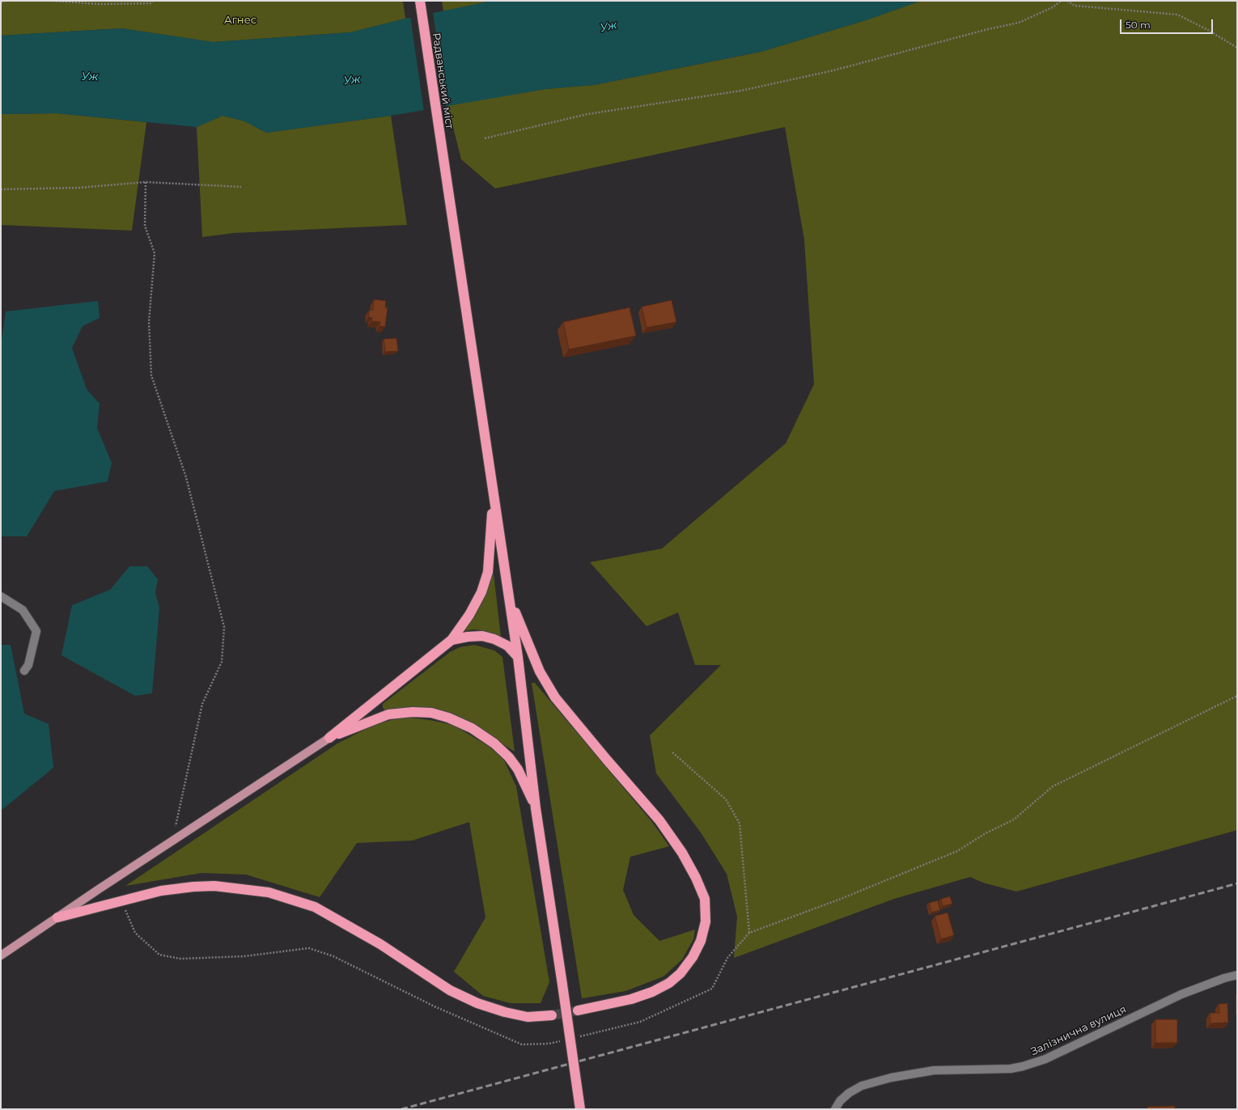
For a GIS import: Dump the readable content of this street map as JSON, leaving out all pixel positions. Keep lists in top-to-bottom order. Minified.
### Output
{"streets":{"highway":["Радванський міст"],"street":["Залізнична вулиця"]},"water":["Уж"],"parks":["Агнес"],"scale_bar":"50 m"}
